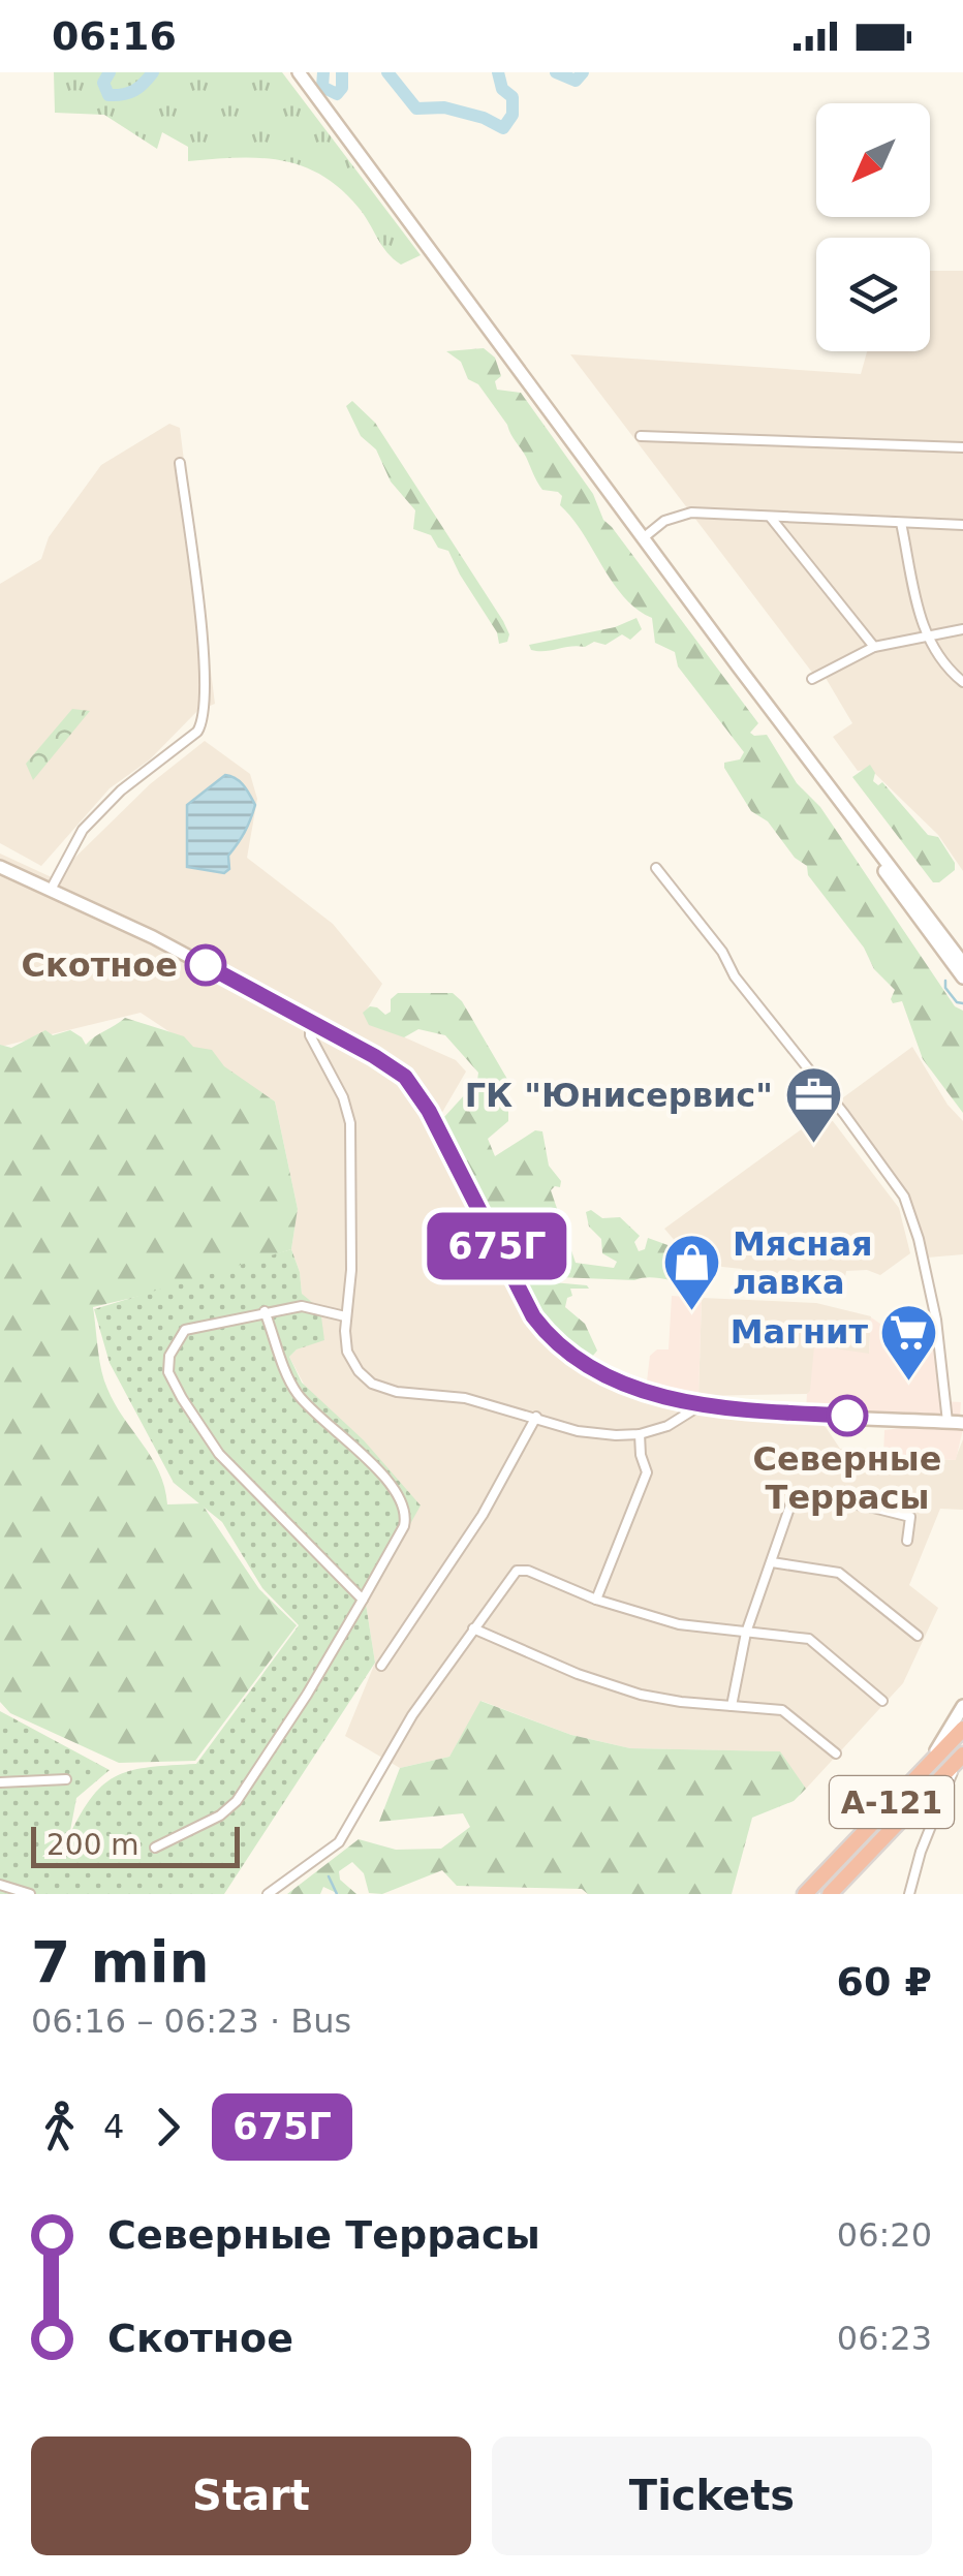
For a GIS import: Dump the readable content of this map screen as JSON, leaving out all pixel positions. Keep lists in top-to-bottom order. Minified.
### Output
{"streets":{"highway":["А-121"]},"places":{"other":["Скотное","Северные Террасы"],"office":["ГК \"Юнисервис\""],"shop":["Мясная лавка"],"supermarket":["Магнит"]},"lines":["bus line 675Г"],"scale_bar":"200 m","north":"bottom left","page":{"status":"06:16","on_map":"675Г","scale":"200 m","heading":["7 min","06:16 – 06:23 · Bus","60 ₽"],"legs":["4","675Г"],"list":[{"name":"Северные Террасы","value":"06:20"},{"name":"Скотное","value":"06:23"}],"buttons":["Start","Tickets"]}}
